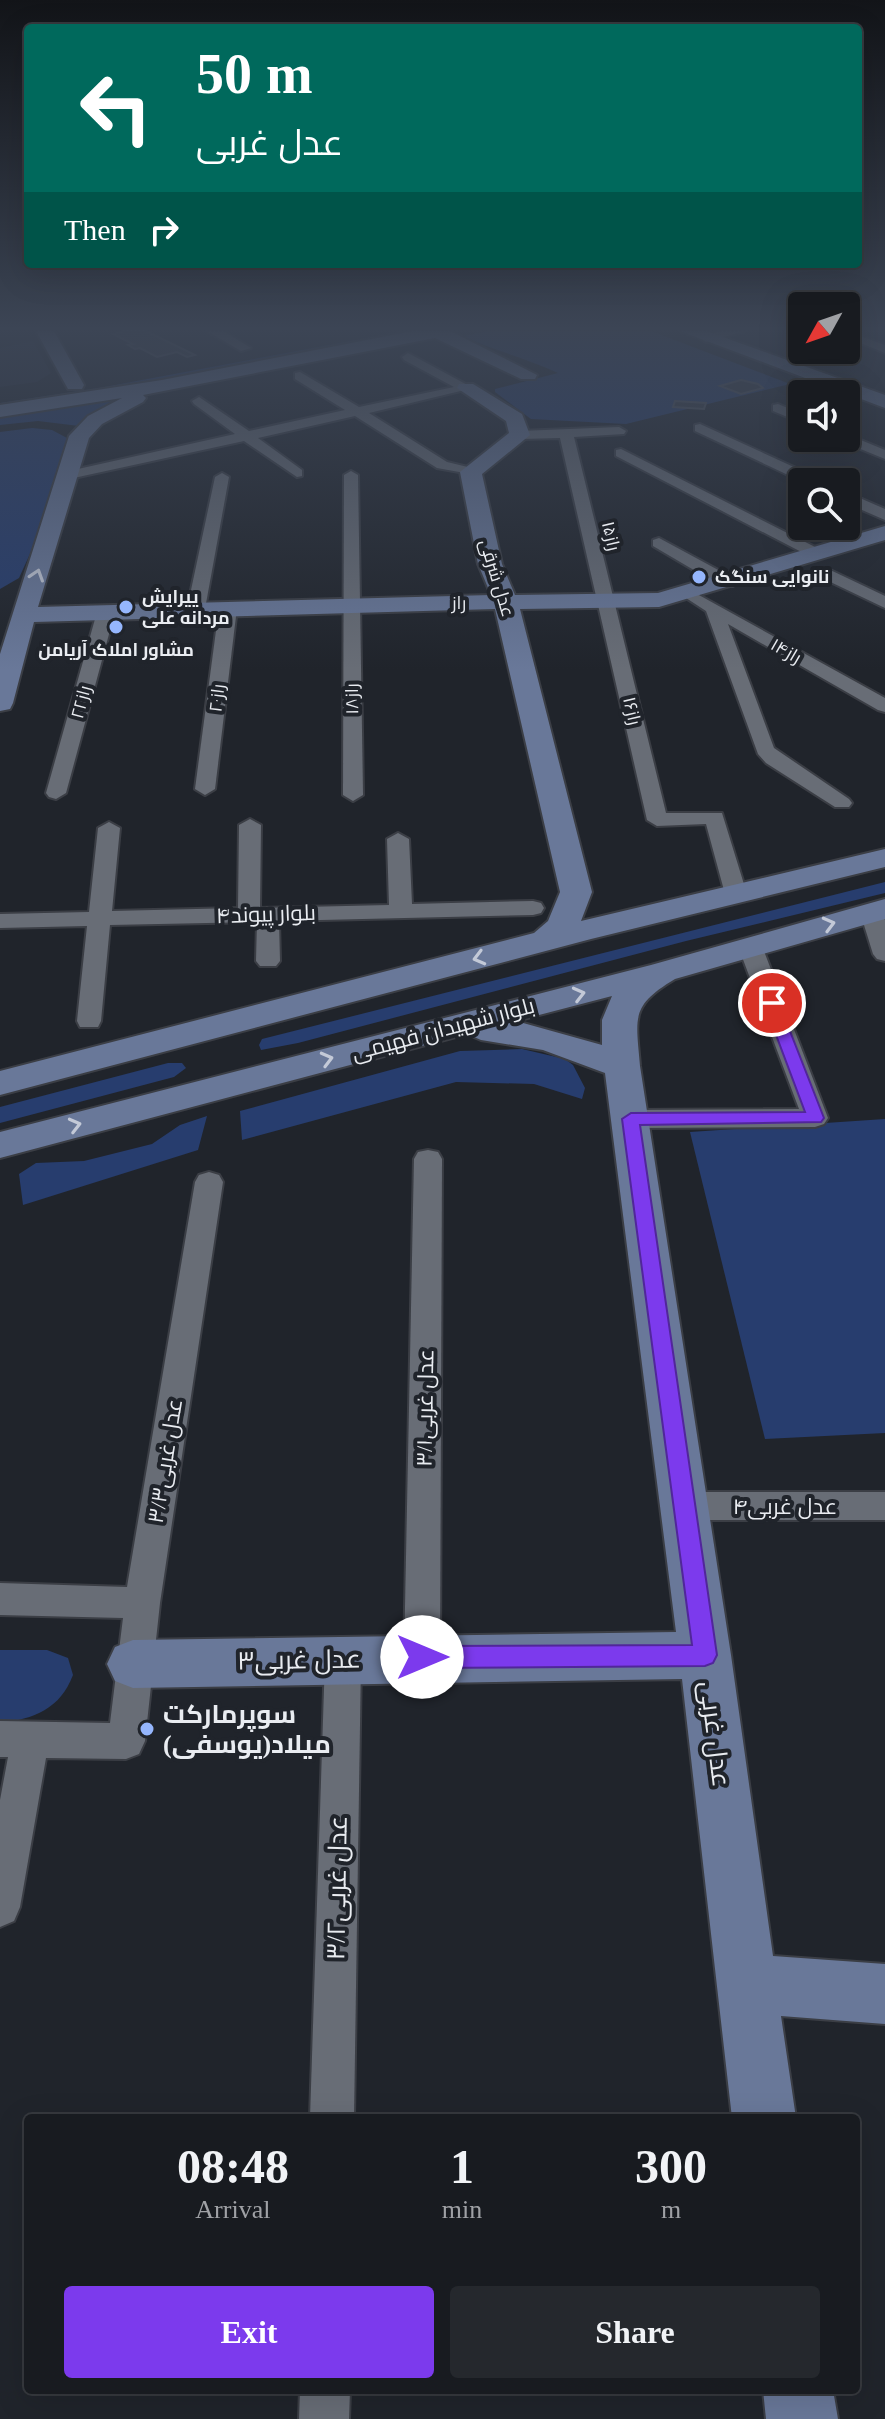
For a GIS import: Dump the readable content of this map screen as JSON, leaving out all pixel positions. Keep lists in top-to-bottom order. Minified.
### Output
{"streets":{"street":["راز۱۵","عدل شرقی","راز","راز۱۴","راز۲۰","راز۱۸","راز۲۲","راز۱۶","بلوار پیوند۴","بلوار شهیدان فهیمی","عدل غربی۳/۱","عدل غربی۳/۳","عدل غربی۴","عدل غربی۳","عدل غربی","عدل غربی۳/۲"]},"crossings":[["راز۱۵","راز"],["راز۱۵","راز۱۶"],["عدل شرقی","راز"],["راز","راز۱۴"],["راز","راز۲۰"],["راز","راز۱۸"],["راز","راز۲۲"],["راز","راز۱۶"],["بلوار شهیدان فهیمی","عدل غربی"],["عدل غربی۳/۱","عدل غربی۳"],["عدل غربی۳/۳","عدل غربی۳"],["عدل غربی۴","عدل غربی"],["عدل غربی۳","عدل غربی"],["عدل غربی۳","عدل غربی۳/۲"]],"places":["نانوایی سنگک","پیرایش مردانه علی","مشاور املاک آریامن","سوپرمارکت میلاد(یوسفی)"],"north":"bottom left","page":{"turn":["50 m","عدل غربی"],"then":"Then","eta":["08:48","Arrival","1","min","300","m"],"buttons":["Exit","Share"]}}
